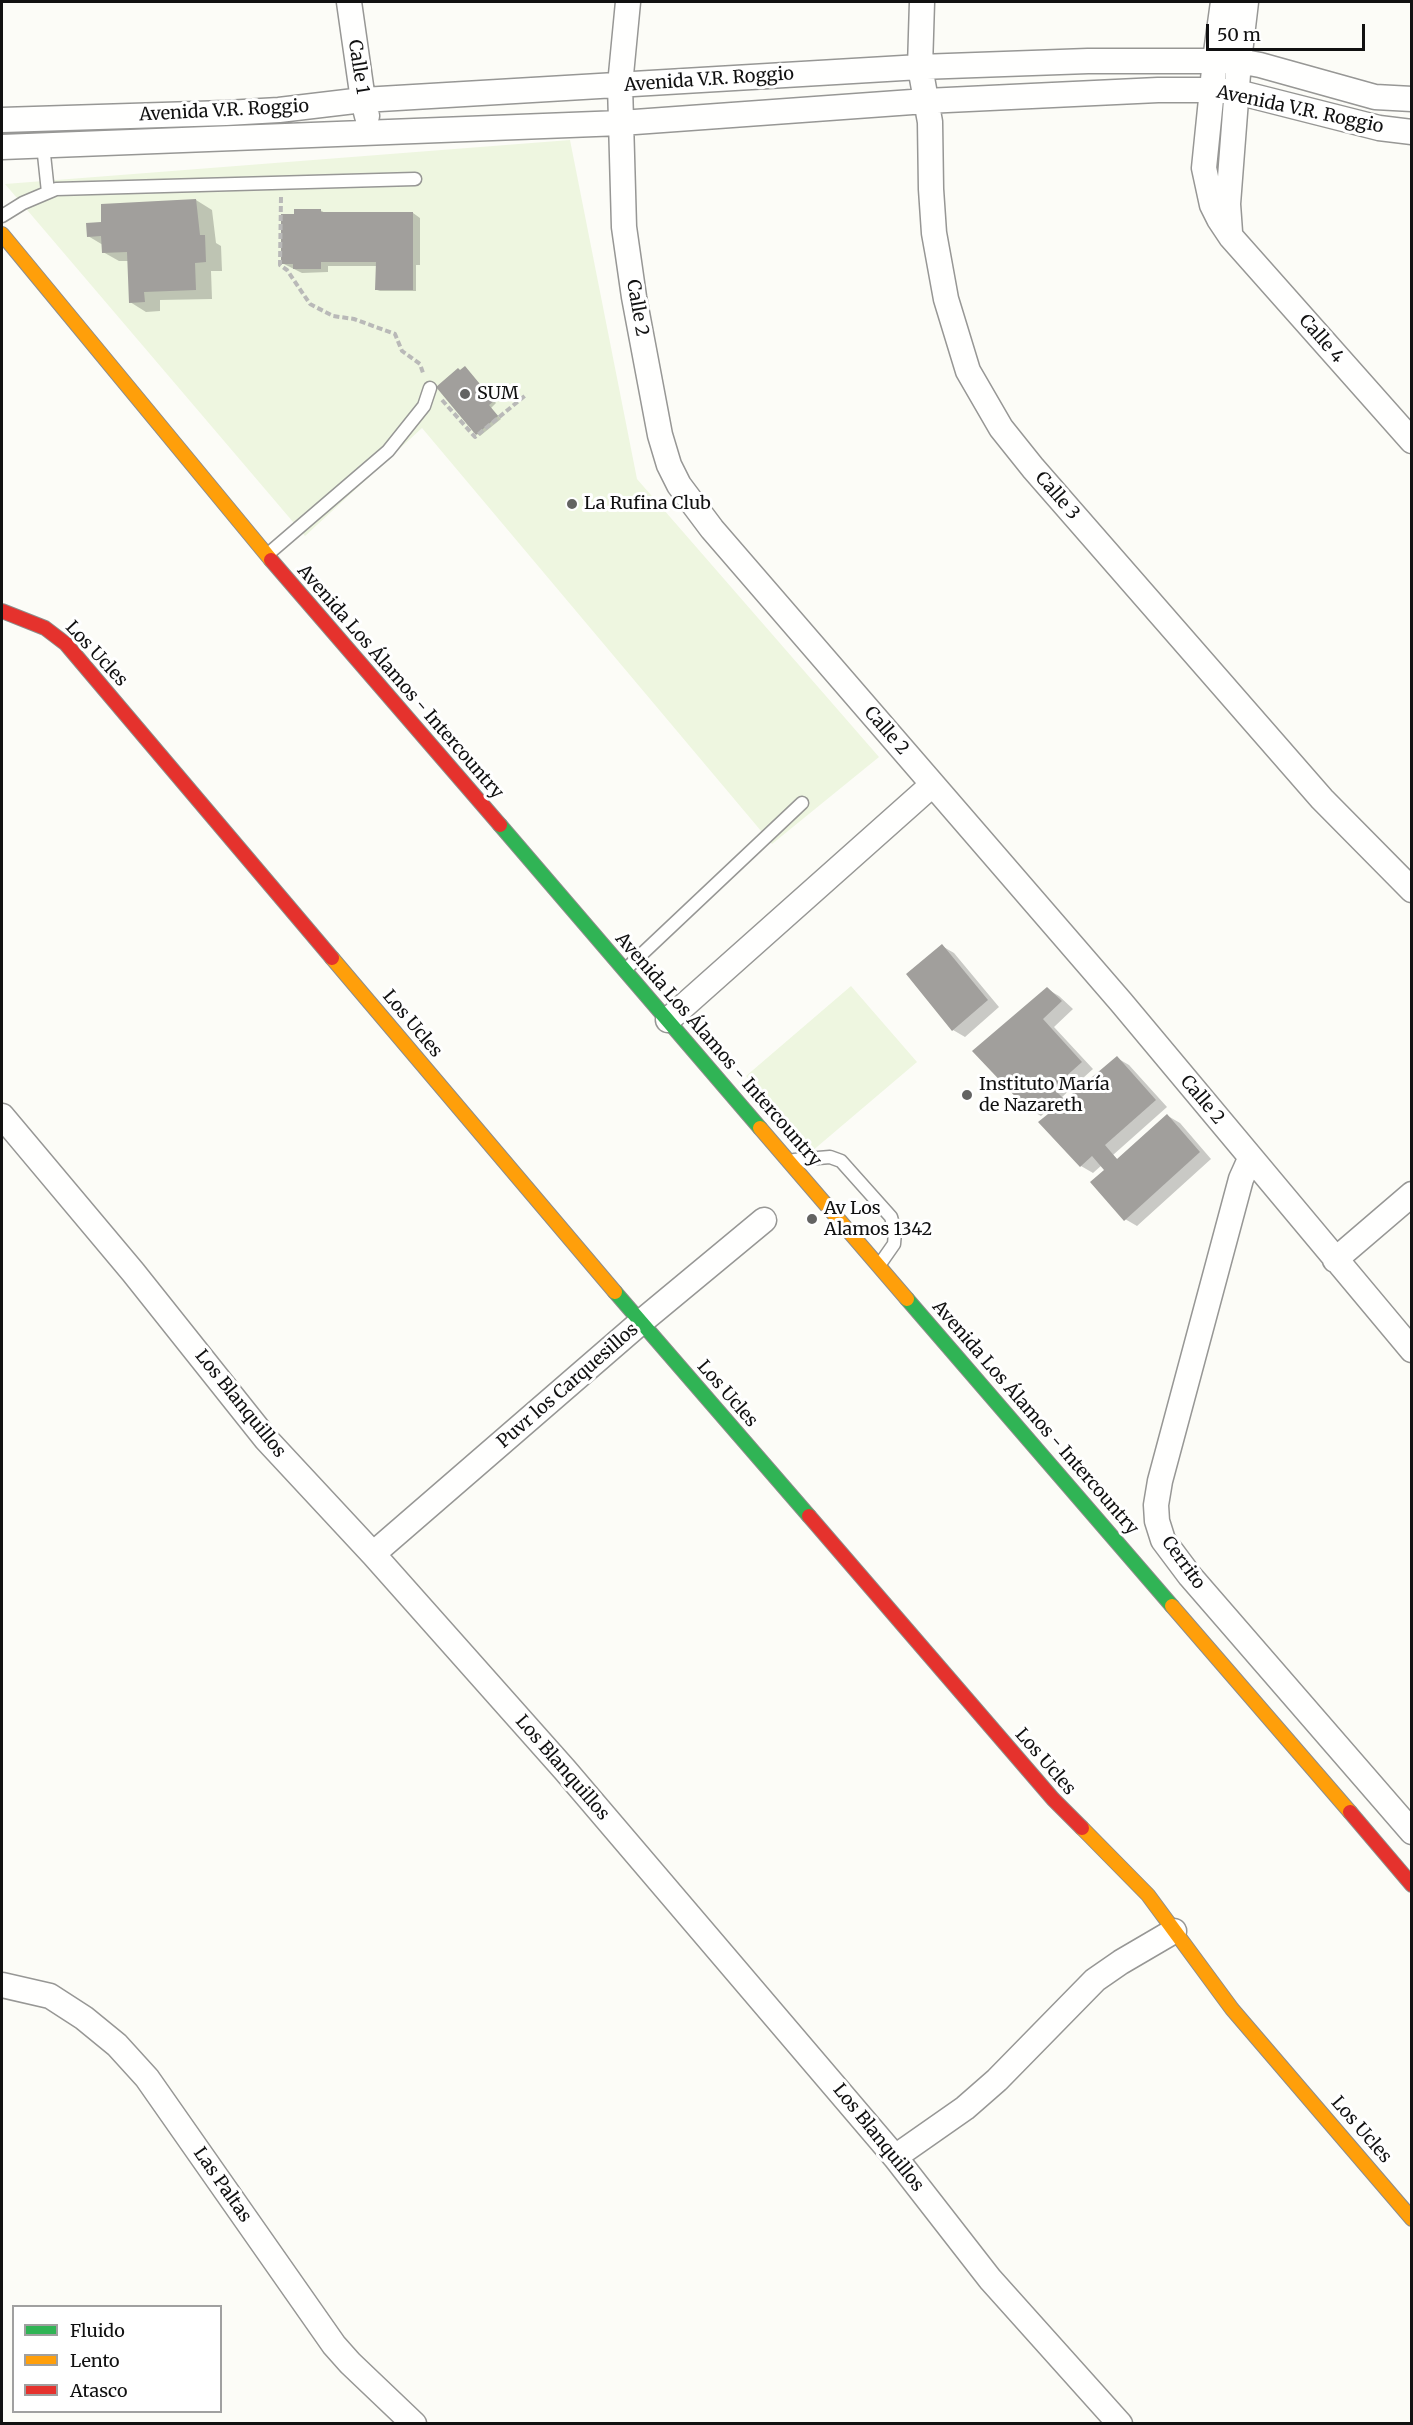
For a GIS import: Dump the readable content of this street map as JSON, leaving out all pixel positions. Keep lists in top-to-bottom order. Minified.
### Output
{"streets":{"main road":["Los Ucles","Avenida Los Álamos - Intercountry"],"street":["Calle 1","Avenida V.R. Roggio","Calle 2","Calle 4","Calle 3","Puvr los Carquesillos","Los Blanquillos","Cerrito","Las Paltas"]},"crossings":[["Calle 1","Avenida V.R. Roggio"],["Avenida V.R. Roggio","Calle 2"],["Avenida V.R. Roggio","Calle 4"],["Avenida V.R. Roggio","Calle 3"],["Calle 2","Cerrito"],["Los Ucles","Puvr los Carquesillos"],["Puvr los Carquesillos","Los Blanquillos"]],"places":["SUM","La Rufina Club","Instituto María de Nazareth","Av Los Alamos 1342"],"legend":["Fluido","Lento","Atasco"],"scale_bar":"50 m"}
